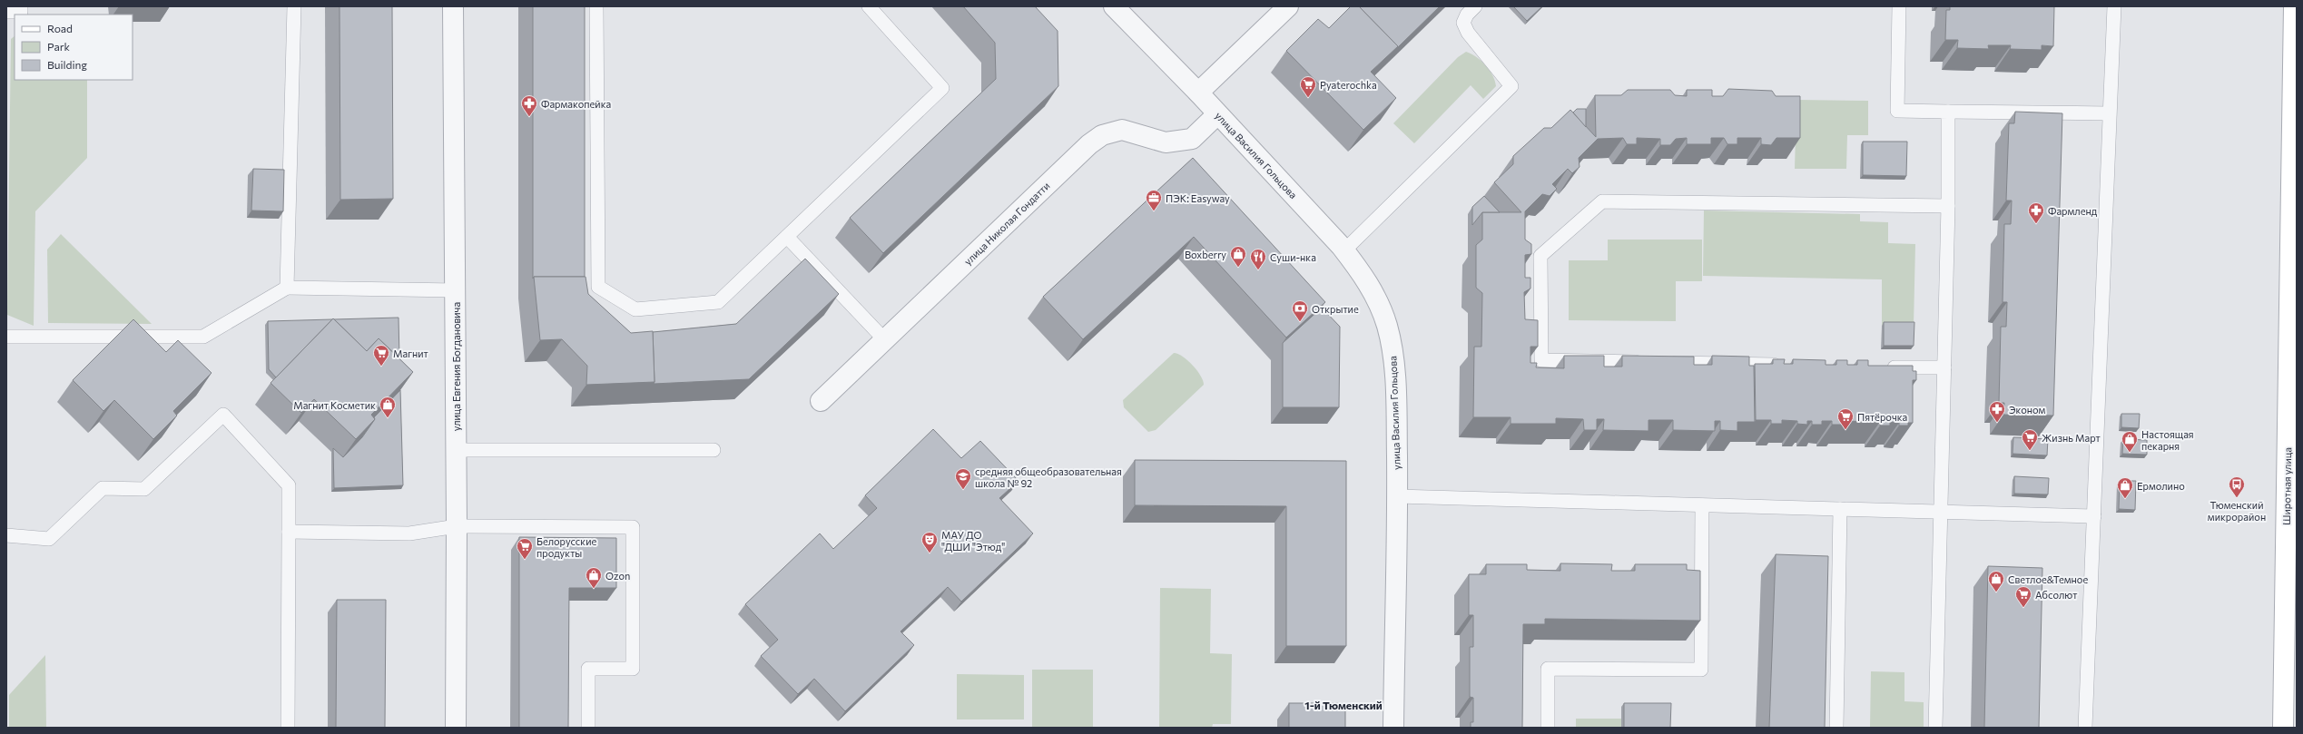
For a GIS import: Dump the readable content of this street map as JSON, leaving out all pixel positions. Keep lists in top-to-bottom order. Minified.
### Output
{"streets":{"main road":["Широтная улица"],"street":["улица Василия Гольцова","улица Николая Гондатти","улица Евгения Богдановича"]},"crossings":[["улица Василия Гольцова","улица Николая Гондатти"]],"districts":["1-й Тюменский"],"places":{"supermarket":["Pyaterochka","Магнит","Пятёрочка","Жизнь Март","Белорусские продукты","Абсолют"],"pharmacy":["Фармакопейка","Фармленд","Эконом"],"office":["ПЭК: Easyway"],"shop":["Boxberry","Магнит Косметик","Настоящая пекарня","Ермолино","Ozon","Светлое&Темное"],"restaurant":["Суши-нка"],"bank":["Открытие"],"school or university":["средняя общеобразовательная школа № 92"],"bus stop":["Тюменский микрорайон"],"theatre":["МАУ ДО \"ДШИ \"Этюд\""]},"legend":["Road","Park","Building"]}
